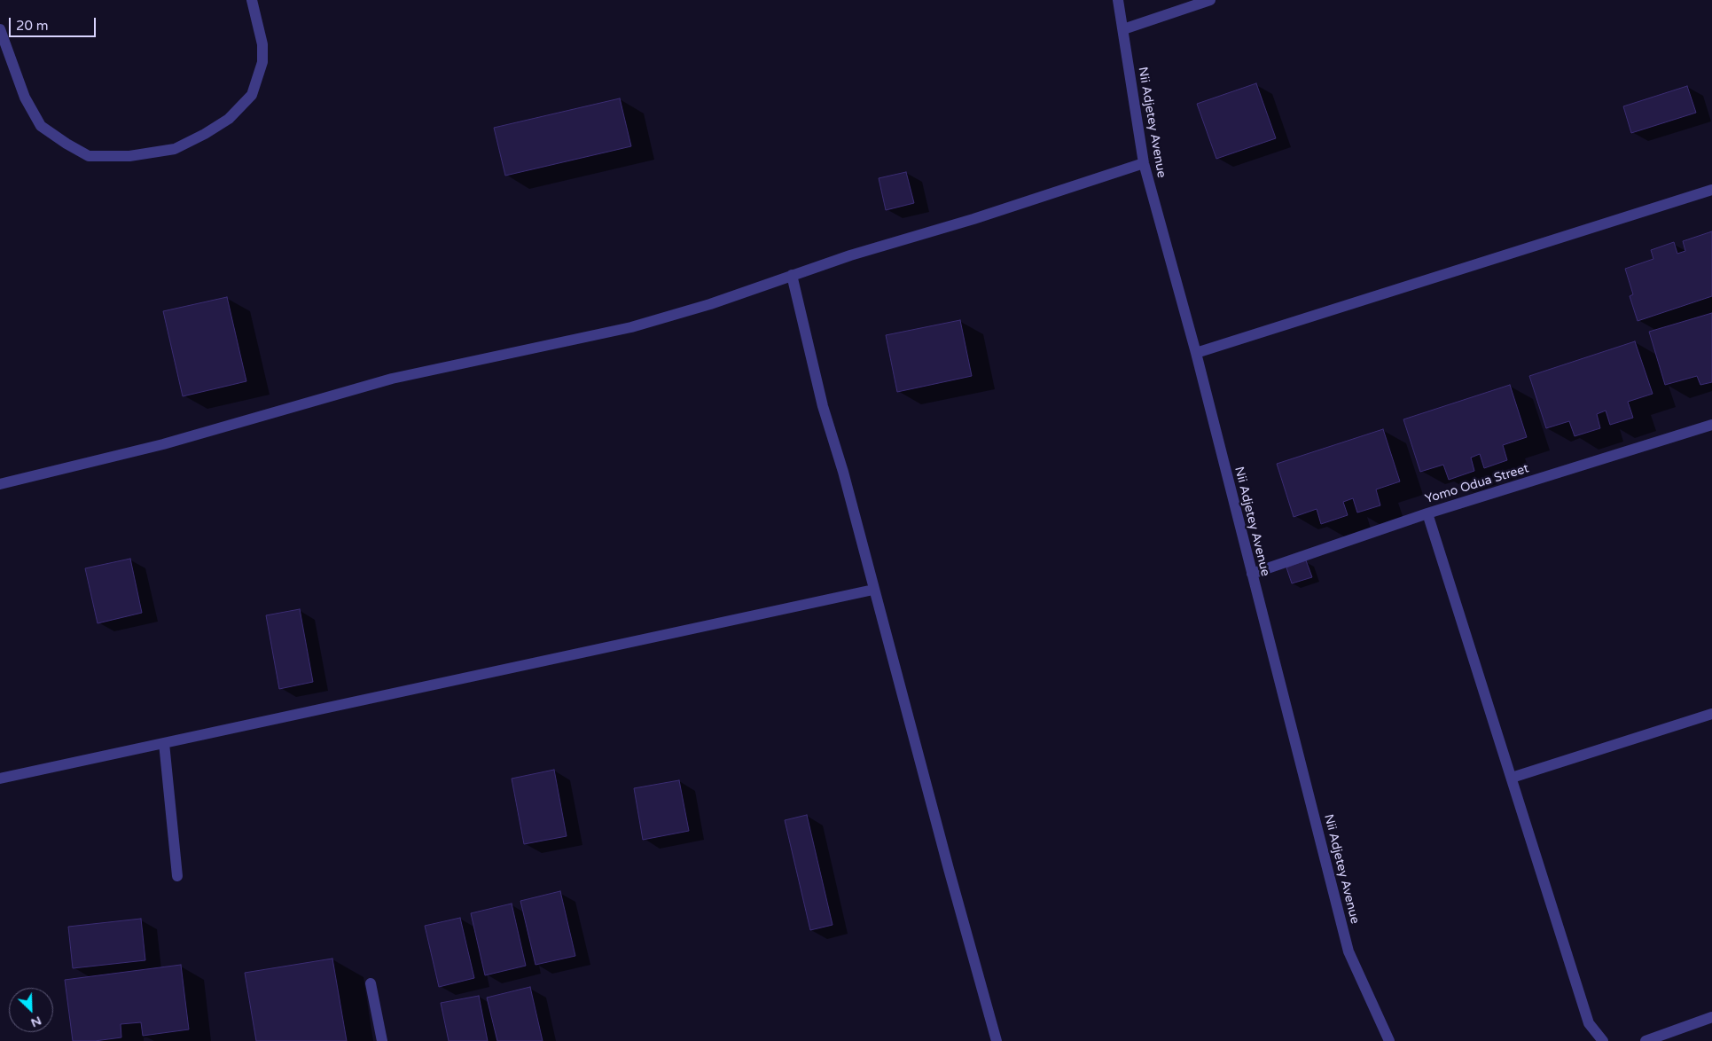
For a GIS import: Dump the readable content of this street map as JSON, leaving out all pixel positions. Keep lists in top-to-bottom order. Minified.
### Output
{"streets":{"street":["Nii Adjetey Avenue","Yomo Odua Street"]},"crossings":[["Nii Adjetey Avenue","Yomo Odua Street"]],"scale_bar":"20 m","north":"bottom right"}
